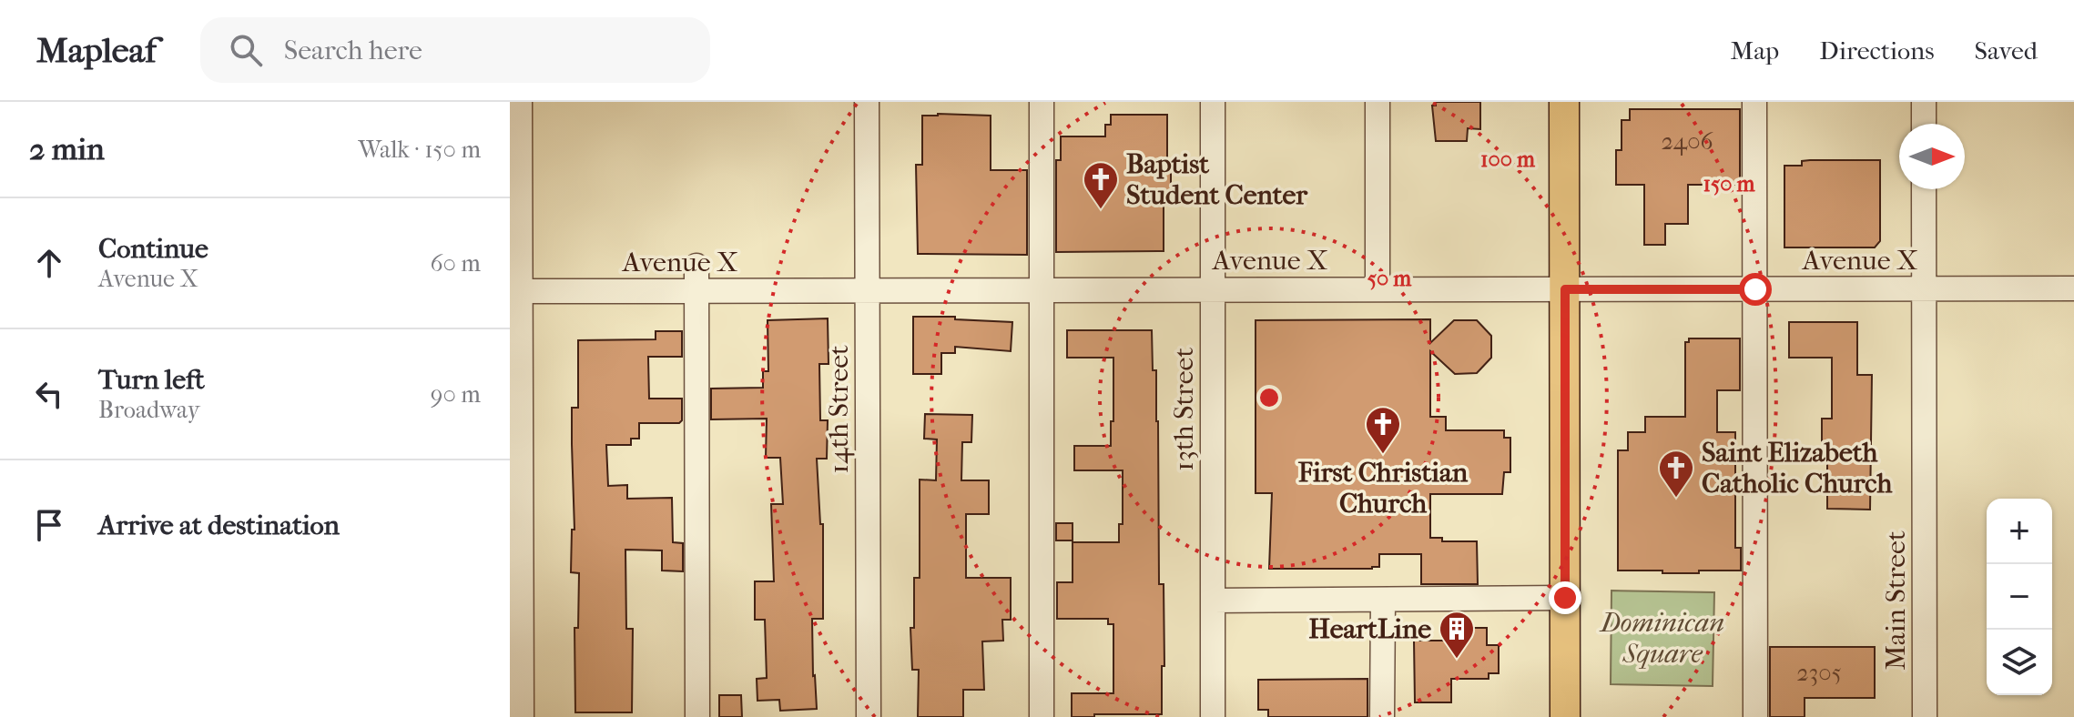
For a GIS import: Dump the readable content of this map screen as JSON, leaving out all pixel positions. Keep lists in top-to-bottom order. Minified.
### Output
{"streets":{"street":["Avenue X","14th Street","13th Street","Main Street"]},"crossings":[["Avenue X","14th Street"],["Avenue X","13th Street"],["Avenue X","Main Street"]],"parks":["Dominican Square"],"places":{"church":["Baptist Student Center","First Christian Church","Saint Elizabeth Catholic Church"],"building":["HeartLine"]},"house_numbers":["2406","2305"],"north":"right","page":{"header":"Mapleaf","search":"Search here","nav":["Map","Directions","Saved"],"heading":["2 min","Walk · 150 m"],"list":[["Continue","Avenue X","60 m"],["Turn left","Broadway","90 m"],"Arrive at destination"],"map_buttons":["+","−"]},"rings":["100 m","150 m","50 m"]}
